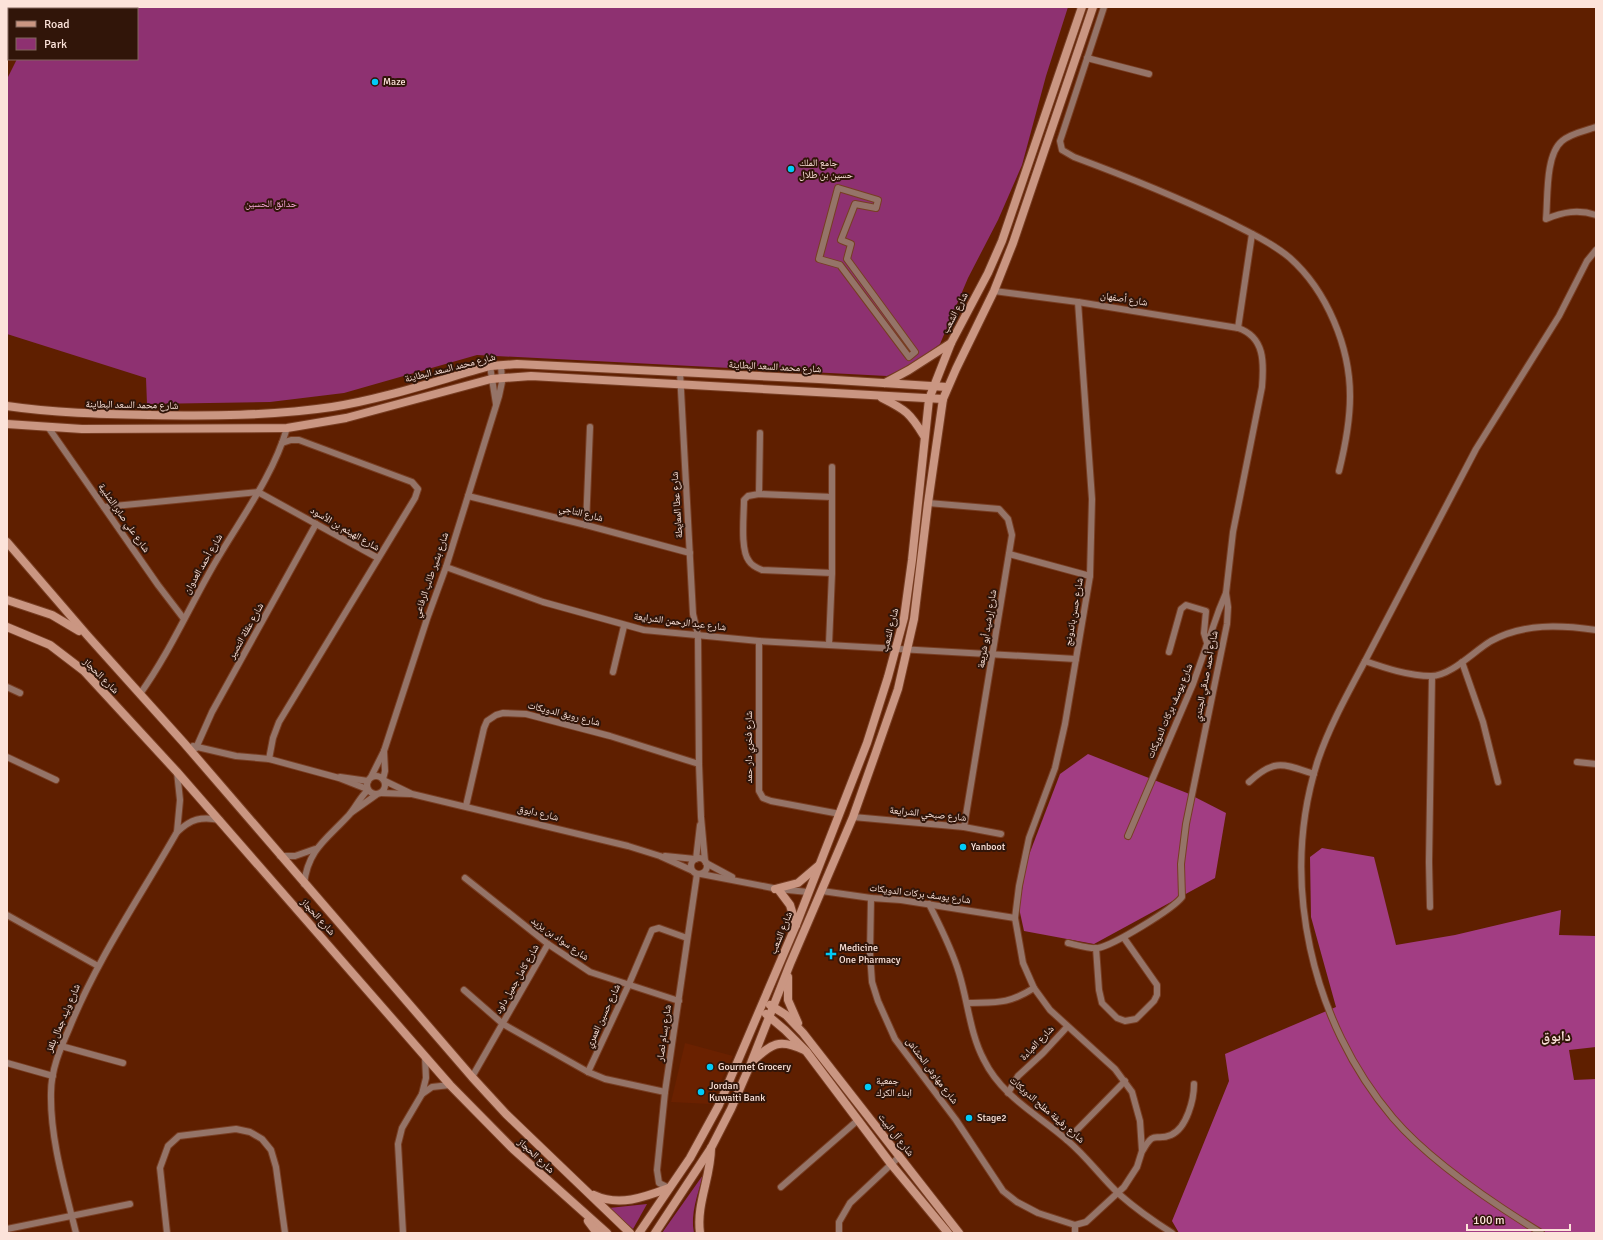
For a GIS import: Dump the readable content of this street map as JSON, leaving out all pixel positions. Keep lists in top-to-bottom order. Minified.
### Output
{"streets":{"main road":["شارع الشعب","شارع محمد السعد البطاينة","شارع الحجاز","شارع آل البيت"],"street":["شارع أصفهان","شارع عطا المعايطة","شارع التاجي","شارع علي صابر الشلبية","شارع الهيثم بن الأسود","شارع أحمد العدوان","شارع بشير طالب الرفاعي","شارع حسن باندونج","شارع عبد الرحمن الشرايعة","شارع إرشيد أبو شريعة","شارع عقلة النصير","شارع أحمد صدقي الجندي","شارع يوسف بركات الدويكات","شارع رويق الدويكات","شارع فخري دار حمد","شارع دابوق","شارع صبحي الشرايعة","شارع سواد بن يزيد","شارع كامل جميل داود","شارع حسين العمري","شارع وليد جمال بلقز","شارع بسام نصار","شارع العباءة","شارع مهاوش الحشاش","شارع رفيفة مفلح الدويكات"]},"crossings":[["شارع أصفهان","شارع الشعب"],["شارع أصفهان","شارع حسن باندونج"],["شارع أصفهان","شارع أحمد صدقي الجندي"],["شارع الشعب","شارع محمد السعد البطاينة"],["شارع الشعب","شارع عبد الرحمن الشرايعة"],["شارع الشعب","شارع إرشيد أبو شريعة"],["شارع الشعب","شارع يوسف بركات الدويكات"],["شارع الشعب","شارع فخري دار حمد"],["شارع الشعب","شارع صبحي الشرايعة"],["شارع الشعب","شارع بسام نصار"],["شارع الشعب","شارع آل البيت"],["شارع محمد السعد البطاينة","شارع عطا المعايطة"],["شارع محمد السعد البطاينة","شارع علي صابر الشلبية"],["شارع محمد السعد البطاينة","شارع أحمد العدوان"],["شارع محمد السعد البطاينة","شارع بشير طالب الرفاعي"],["شارع عطا المعايطة","شارع التاجي"],["شارع عطا المعايطة","شارع عبد الرحمن الشرايعة"],["شارع التاجي","شارع بشير طالب الرفاعي"],["شارع علي صابر الشلبية","شارع أحمد العدوان"],["شارع الهيثم بن الأسود","شارع أحمد العدوان"],["شارع الهيثم بن الأسود","شارع عقلة النصير"],["شارع أحمد العدوان","شارع الحجاز"],["شارع بشير طالب الرفاعي","شارع عبد الرحمن الشرايعة"],["شارع بشير طالب الرفاعي","شارع دابوق"],["شارع حسن باندونج","شارع عبد الرحمن الشرايعة"],["شارع حسن باندونج","شارع يوسف بركات الدويكات"],["شارع عبد الرحمن الشرايعة","شارع إرشيد أبو شريعة"],["شارع عبد الرحمن الشرايعة","شارع فخري دار حمد"],["شارع إرشيد أبو شريعة","شارع صبحي الشرايعة"],["شارع الحجاز","شارع كامل جميل داود"],["شارع الحجاز","شارع وليد جمال بلقز"],["شارع أحمد صدقي الجندي","شارع يوسف بركات الدويكات"],["شارع يوسف بركات الدويكات","شارع مهاوش الحشاش"],["شارع يوسف بركات الدويكات","شارع رفيفة مفلح الدويكات"],["شارع رويق الدويكات","شارع دابوق"],["شارع دابوق","شارع بسام نصار"],["شارع سواد بن يزيد","شارع كامل جميل داود"],["شارع سواد بن يزيد","شارع حسين العمري"],["شارع سواد بن يزيد","شارع بسام نصار"],["شارع كامل جميل داود","شارع حسين العمري"],["شارع حسين العمري","شارع بسام نصار"],["شارع العباءة","شارع رفيفة مفلح الدويكات"]],"districts":["دابوق"],"parks":["حدائق الحسين"],"places":{"other":["Maze","جامع الملك حسين بن طلال","Yanboot","Gourmet Grocery","جمعية ابناء الكرك","Jordan Kuwaiti Bank","Stage2"],"health":["Medicine One Pharmacy"]},"legend":["Road","Park"],"scale_bar":"100 m"}
